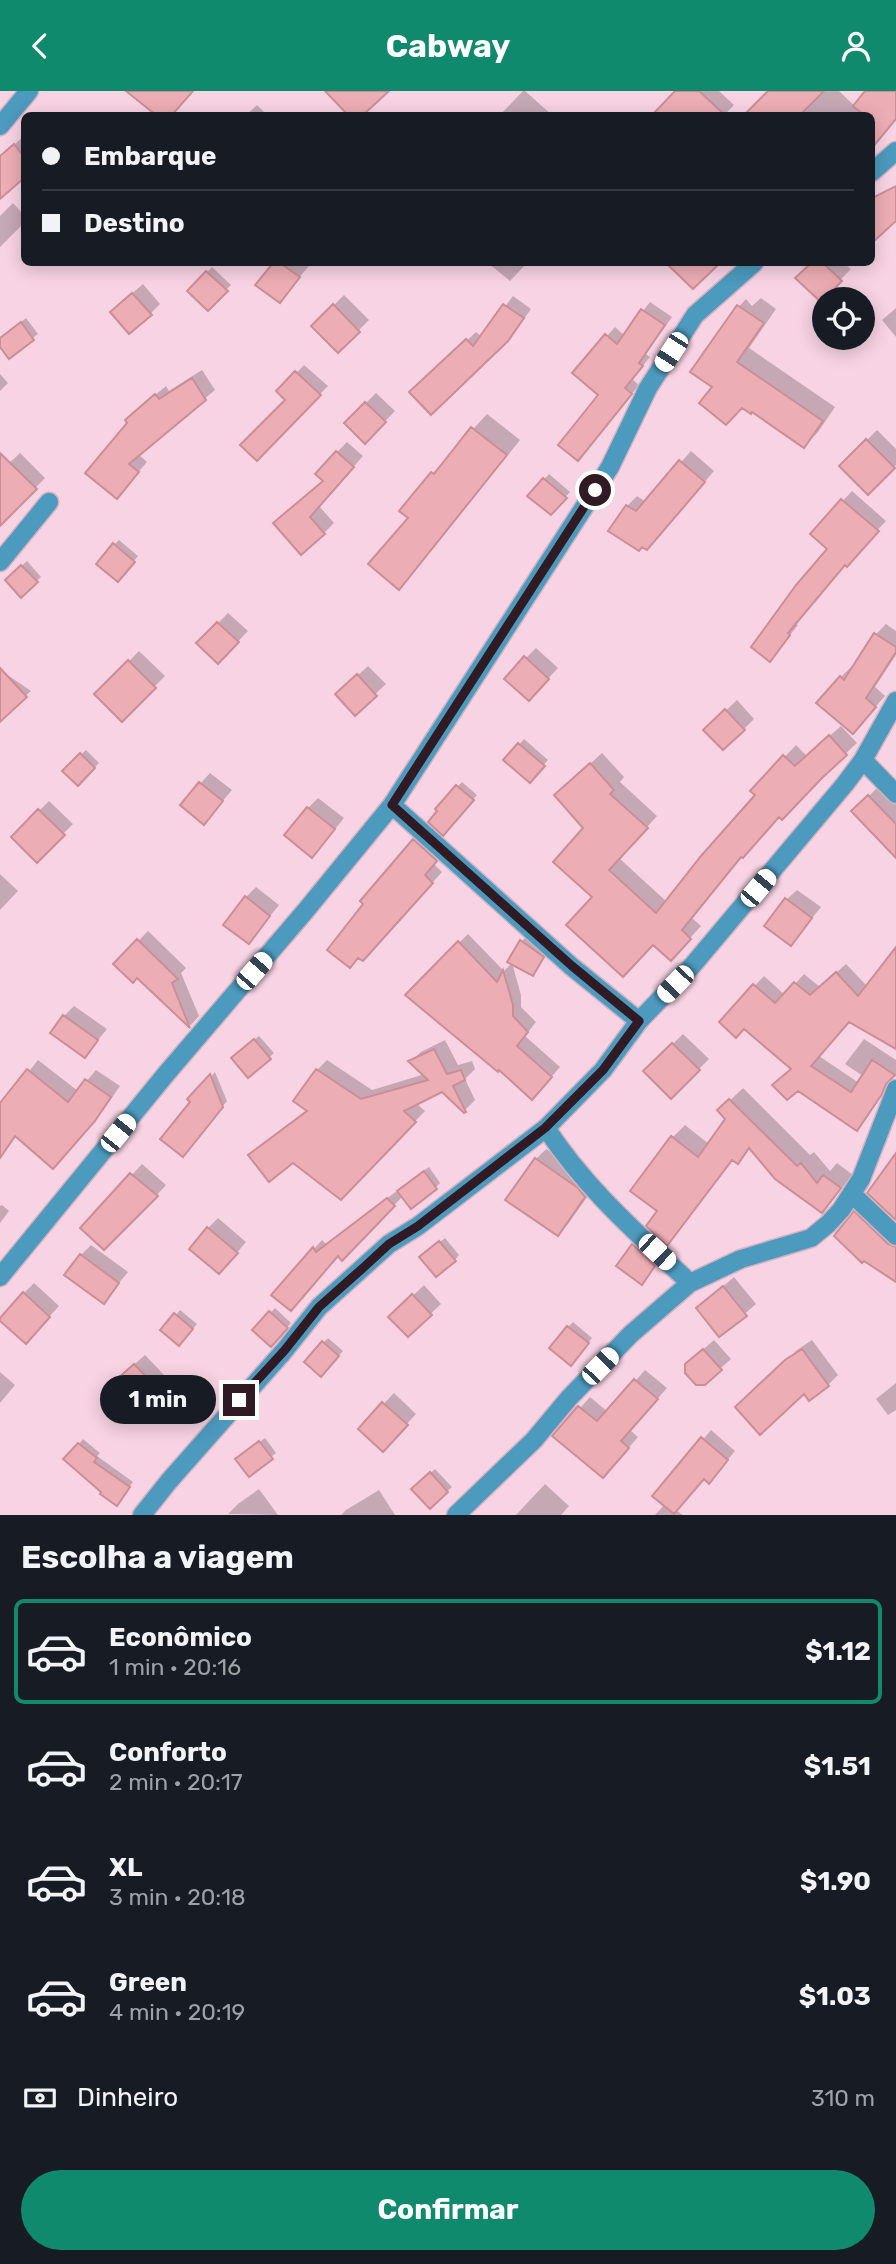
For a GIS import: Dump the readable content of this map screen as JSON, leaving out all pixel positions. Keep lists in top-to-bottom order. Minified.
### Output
{"page":{"header":"Cabway","banner":["Embarque","Destino"],"bubble":"1 min","heading":"Escolha a viagem","list":[{"name":"Econômico","note":"1 min · 20:16","value":"$1.12"},{"name":"Conforto","note":"2 min · 20:17","value":"$1.51"},{"name":"XL","note":"3 min · 20:18","value":"$1.90"},{"name":"Green","note":"4 min · 20:19","value":"$1.03"}],"pay":["Dinheiro","310 m"],"buttons":"Confirmar"}}
